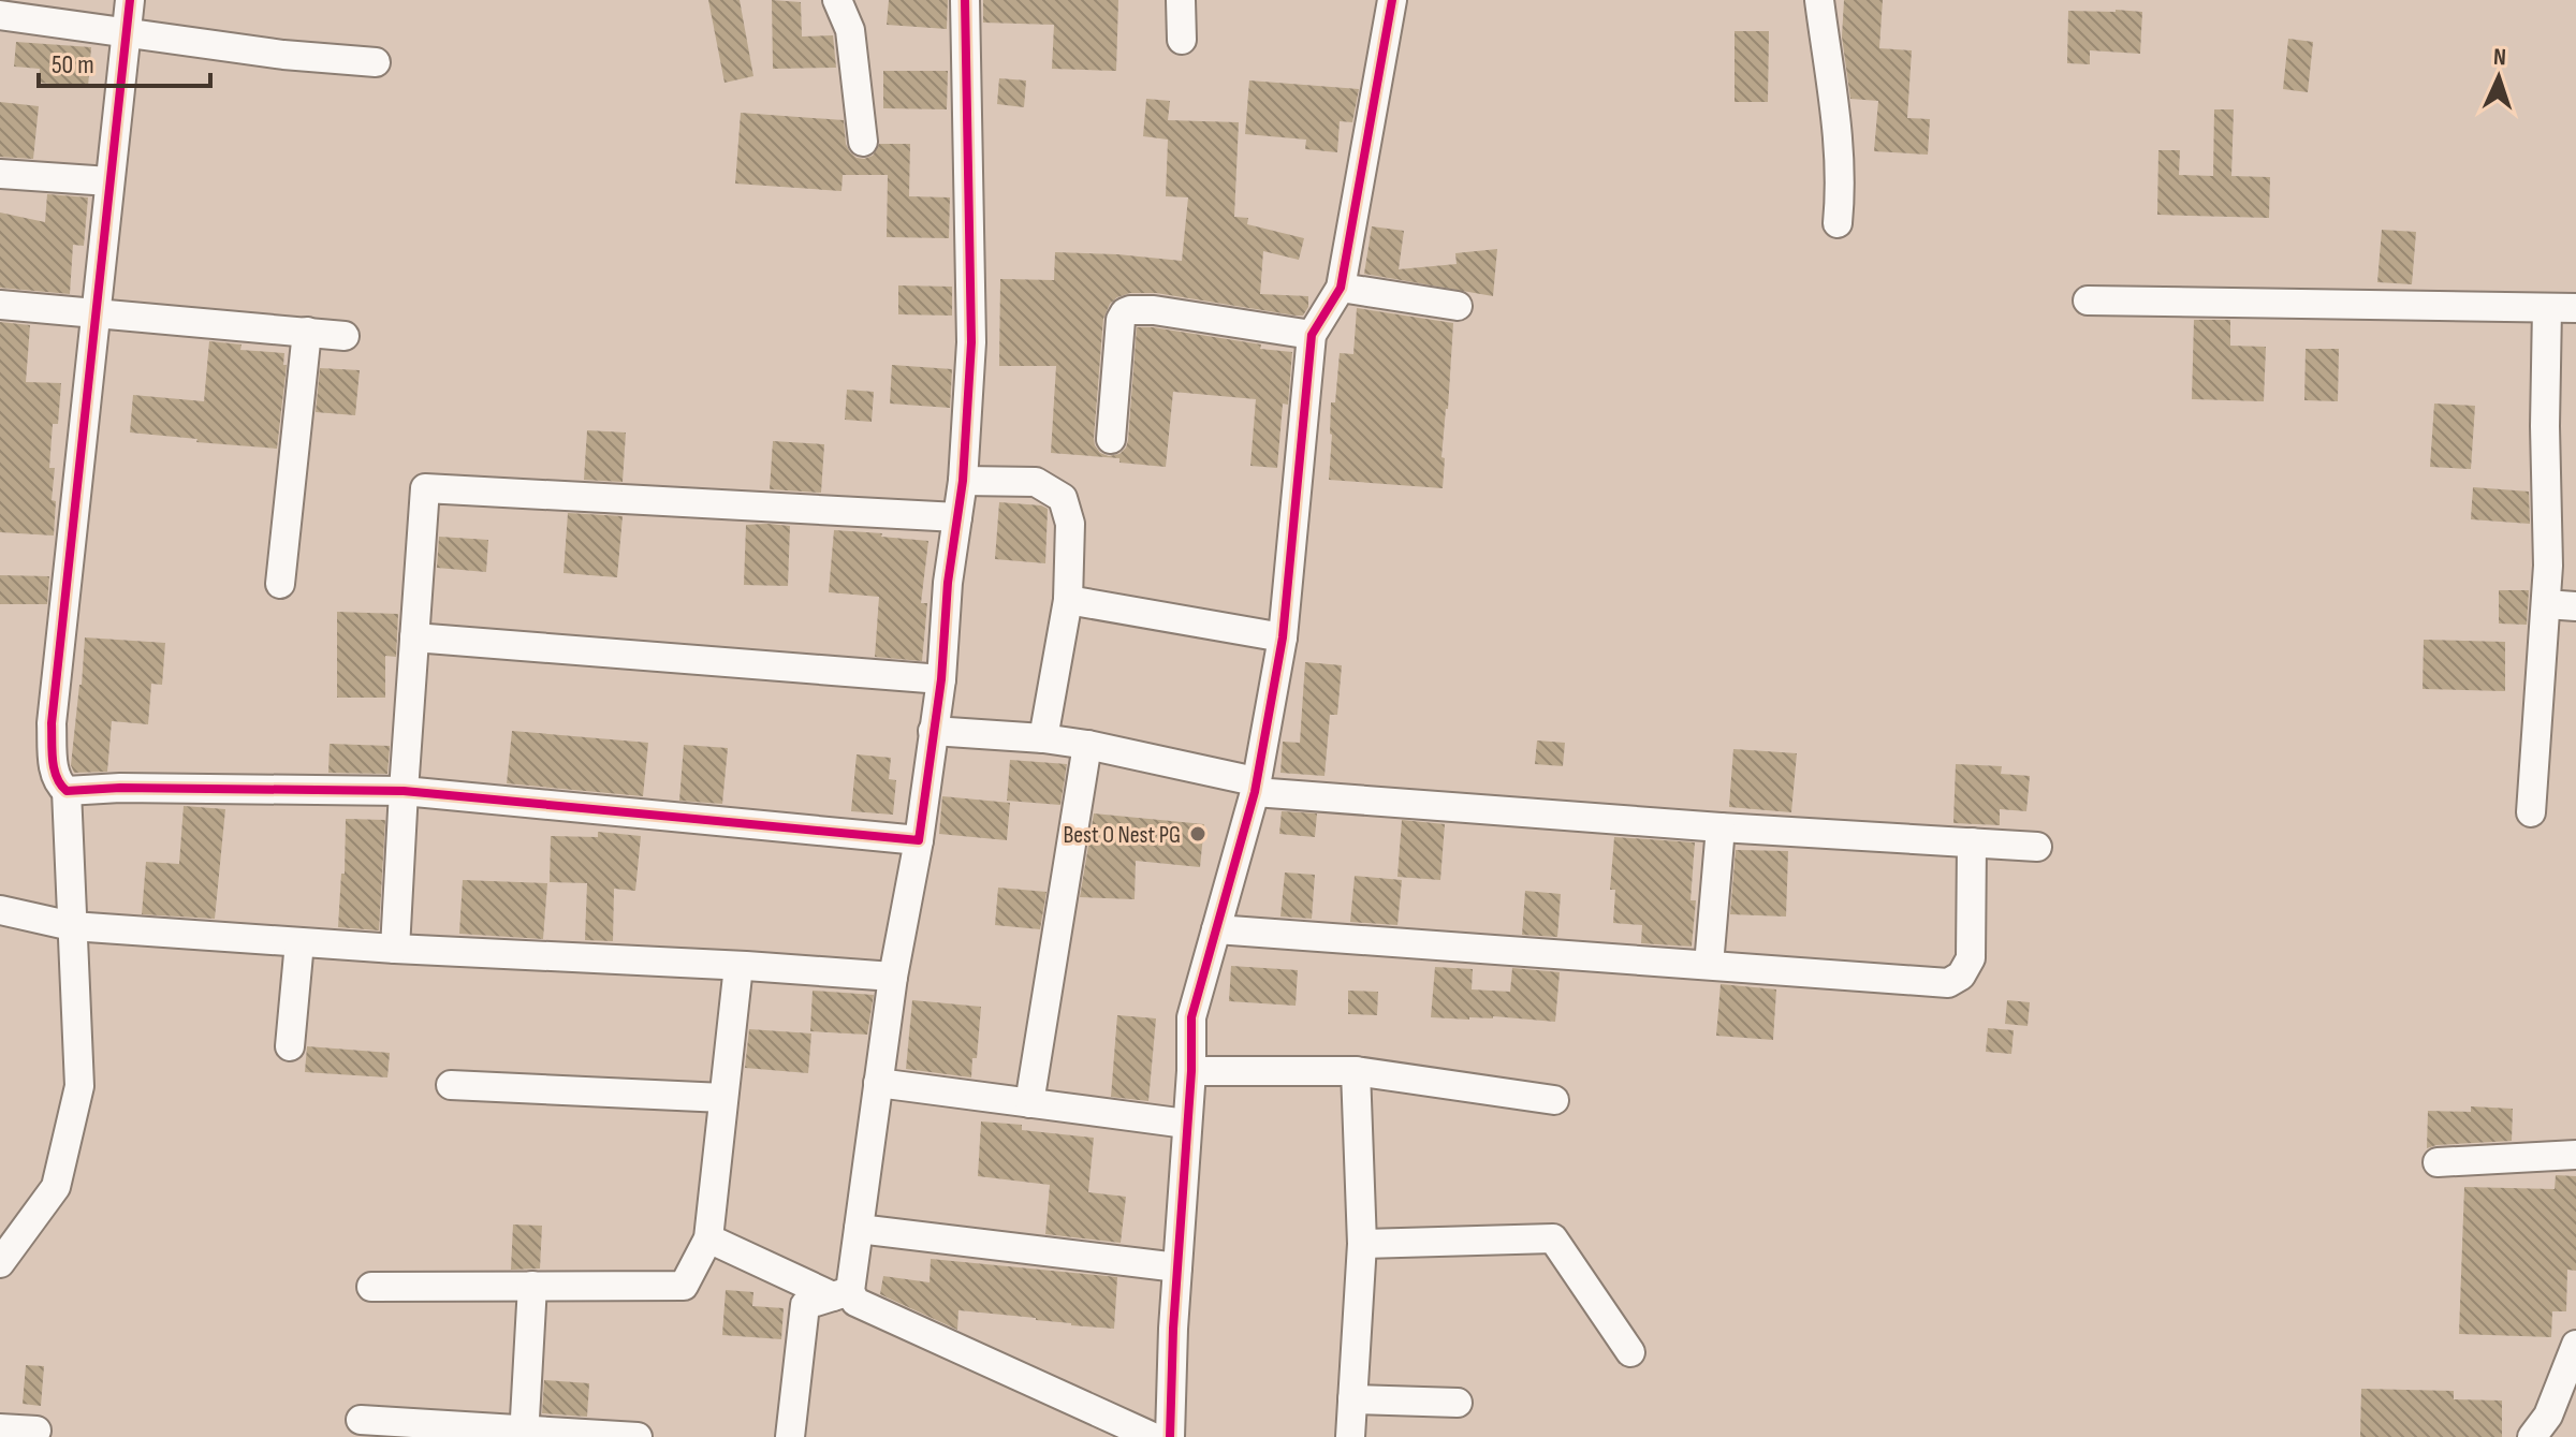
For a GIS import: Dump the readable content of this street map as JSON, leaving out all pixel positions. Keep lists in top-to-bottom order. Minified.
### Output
{"places":["Best O Nest PG"],"scale_bar":"50 m","north":"top"}
